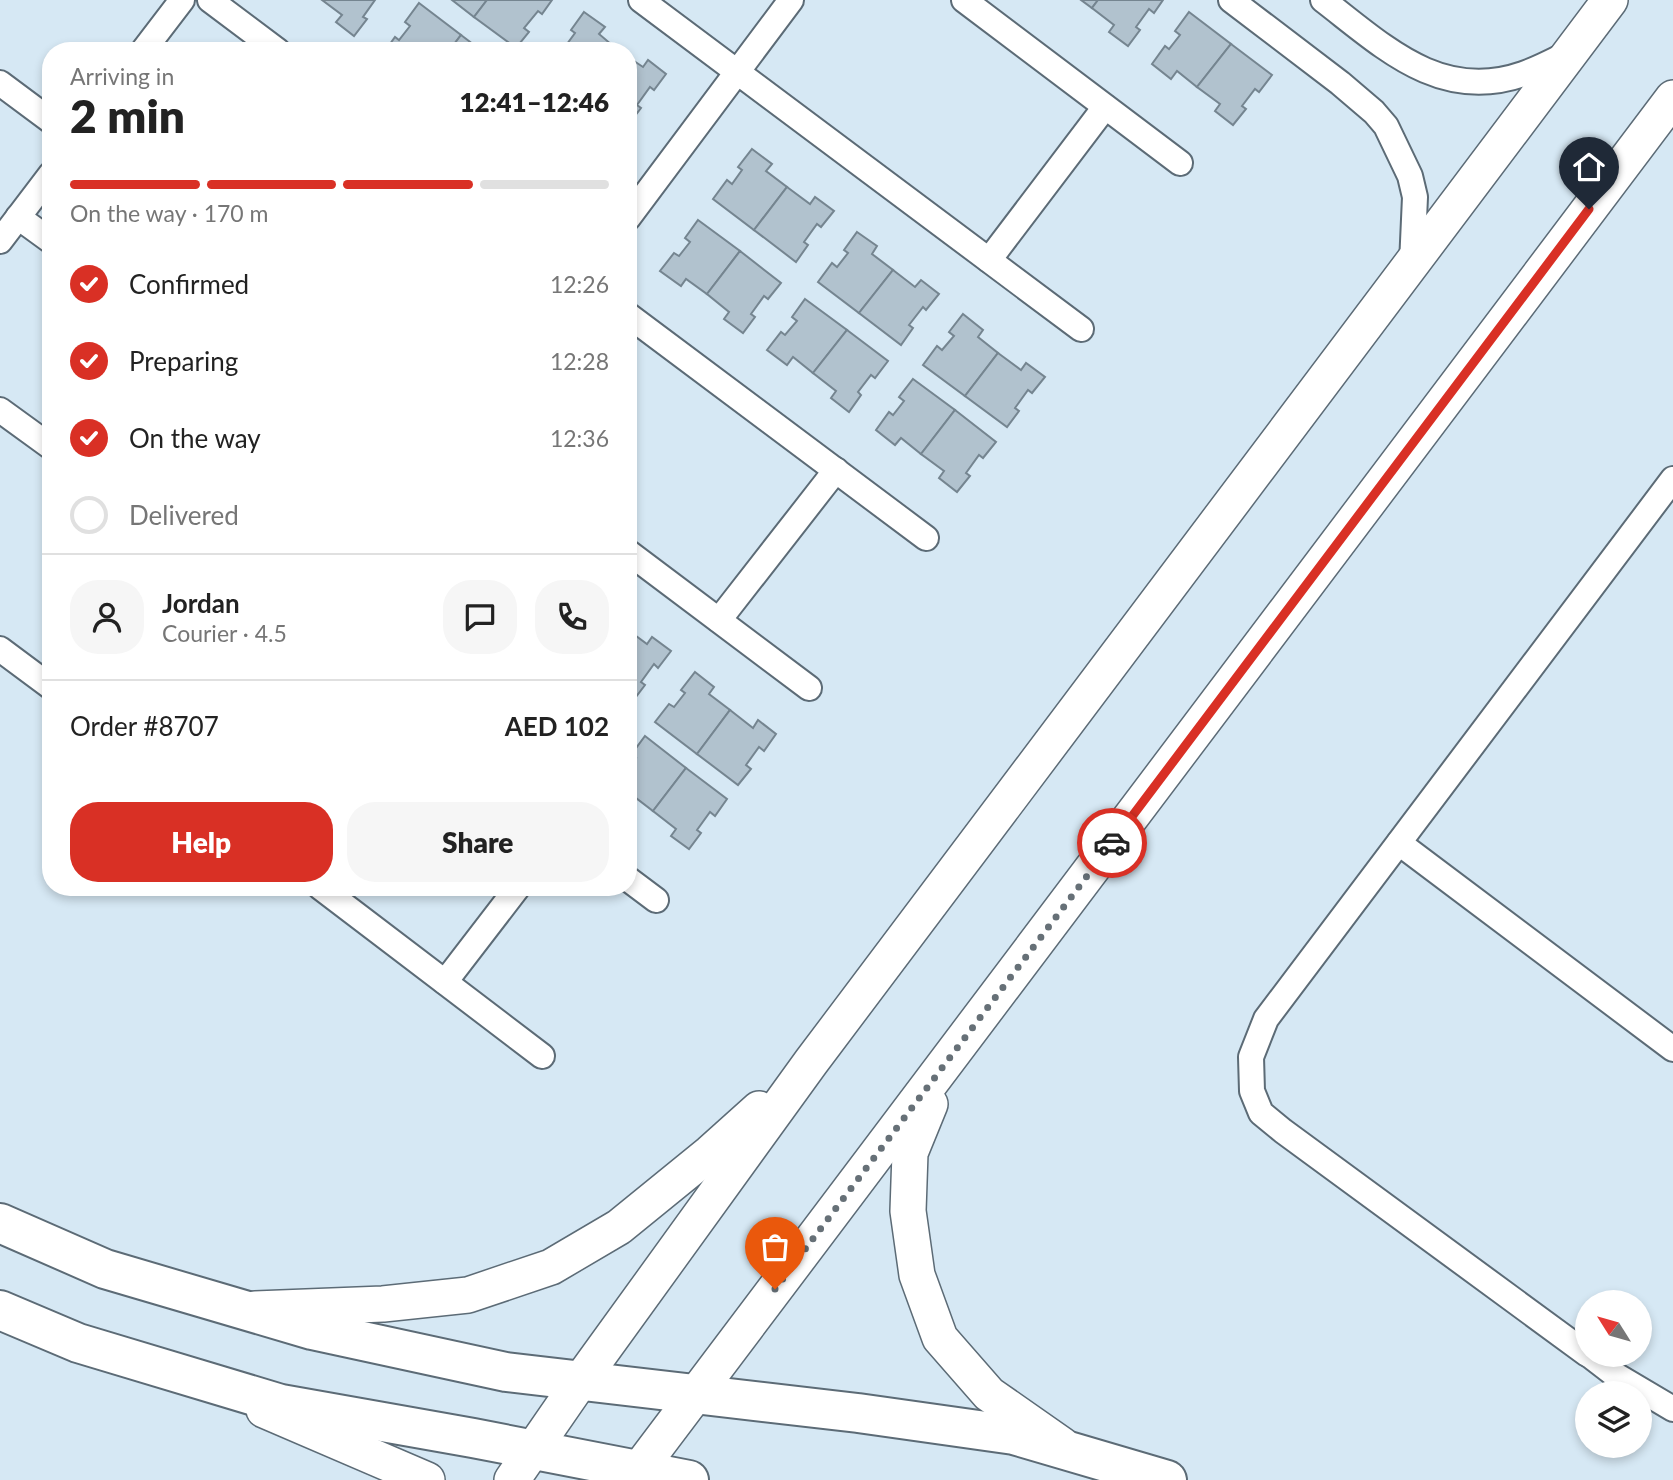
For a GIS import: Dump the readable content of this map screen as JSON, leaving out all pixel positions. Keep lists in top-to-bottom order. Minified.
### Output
{"north":"top left","page":{"heading":["2 min","Arriving in","12:41–12:46"],"panel":["Jordan","Courier · 4.5","Order #8707","AED 102"],"bar":"On the way · 170 m","list":[["Confirmed","12:26"],["Preparing","12:28"],["On the way","12:36"],"Delivered"],"buttons":["Help","Share"]}}
